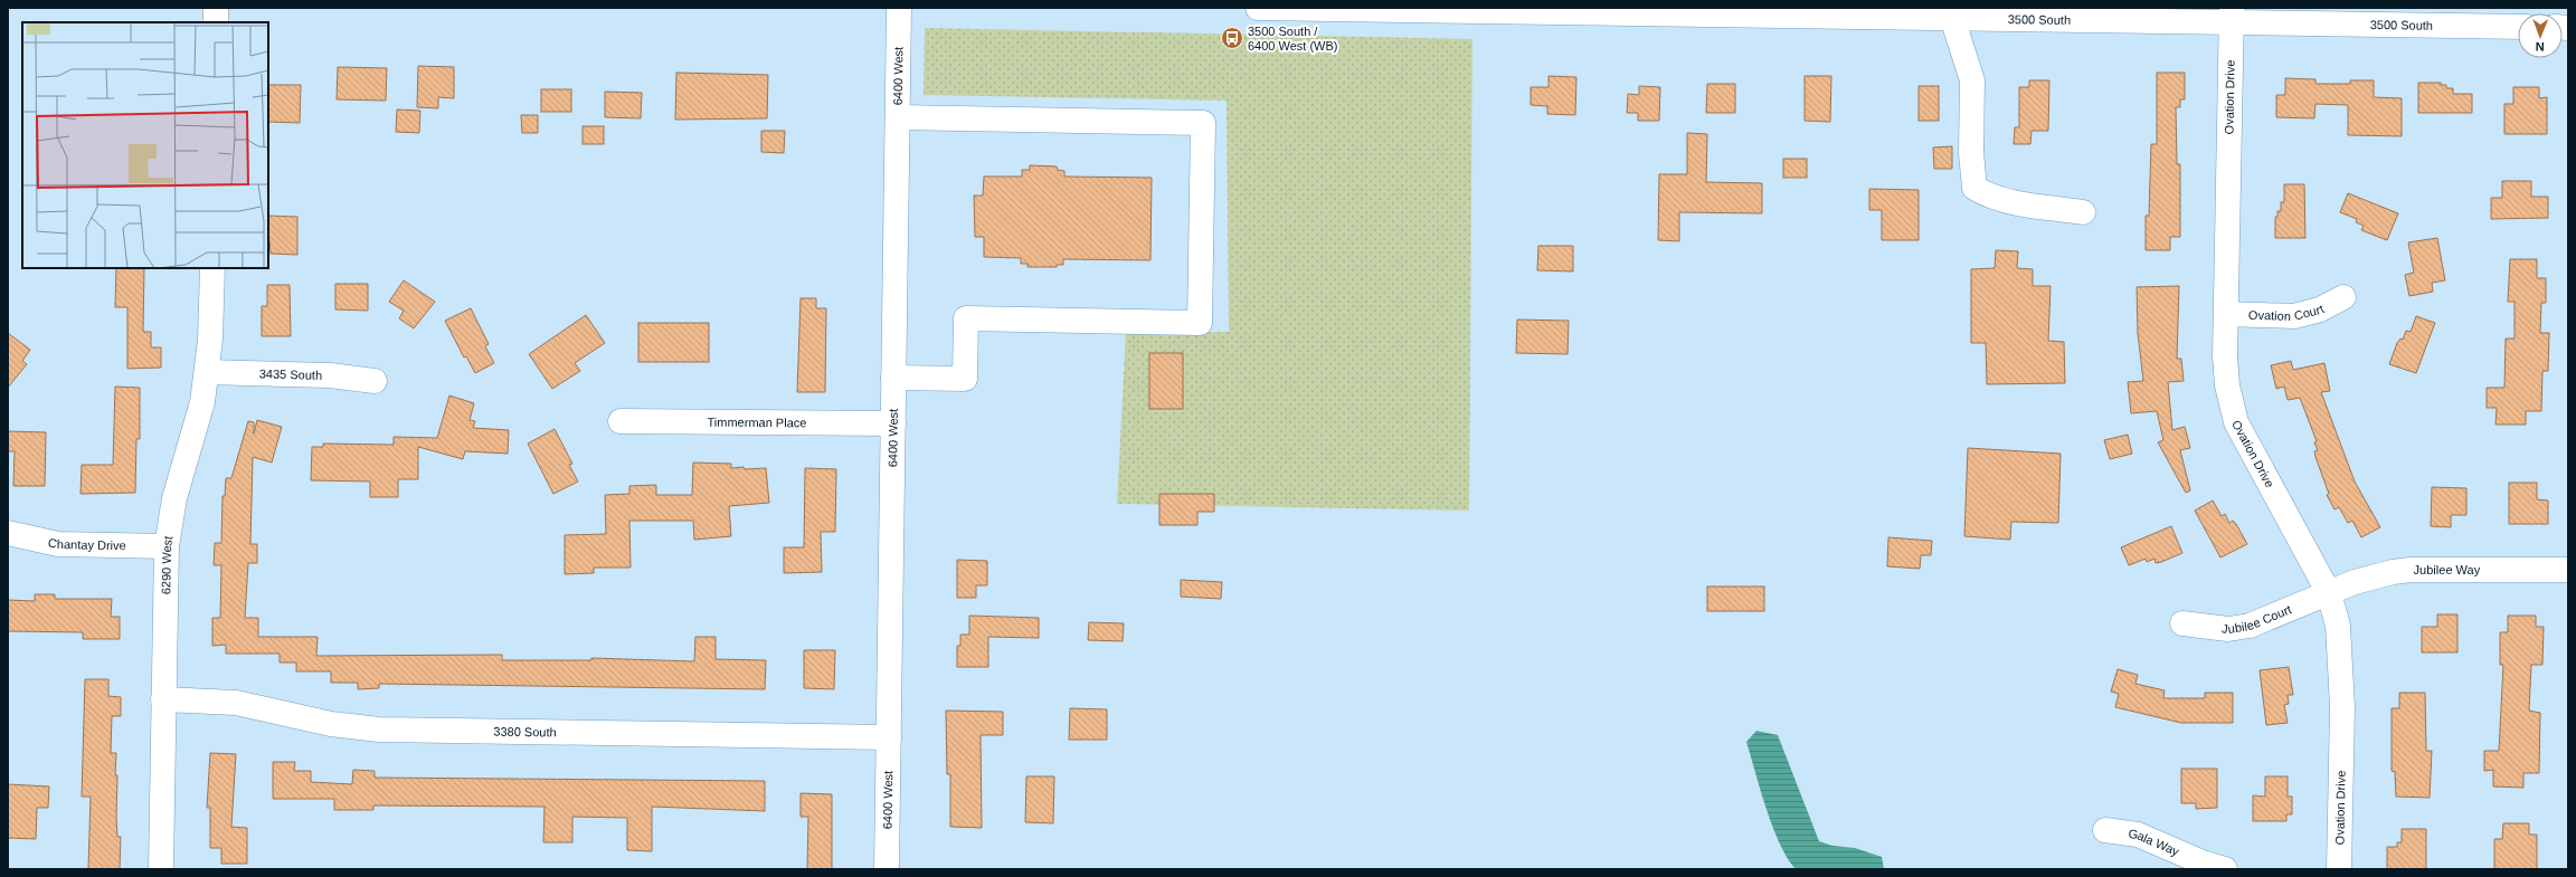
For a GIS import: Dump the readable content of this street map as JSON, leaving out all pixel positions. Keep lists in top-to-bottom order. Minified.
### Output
{"streets":{"street":["3500 South","6400 West","Ovation Drive","Ovation Court","3435 South","Timmerman Place","Chantay Drive","6290 West","Jubilee Way","Jubilee Court","3380 South","Gala Way"]},"crossings":[["3500 South","Ovation Drive"],["6400 West","Timmerman Place"],["6400 West","3380 South"],["Ovation Drive","Ovation Court"],["Ovation Drive","Jubilee Way"],["Ovation Drive","Jubilee Court"],["3435 South","6290 West"],["Chantay Drive","6290 West"],["6290 West","3380 South"],["Jubilee Way","Jubilee Court"]],"places":{"bus stop":["3500 South / 6400 West (WB)"]},"north":"bottom"}
